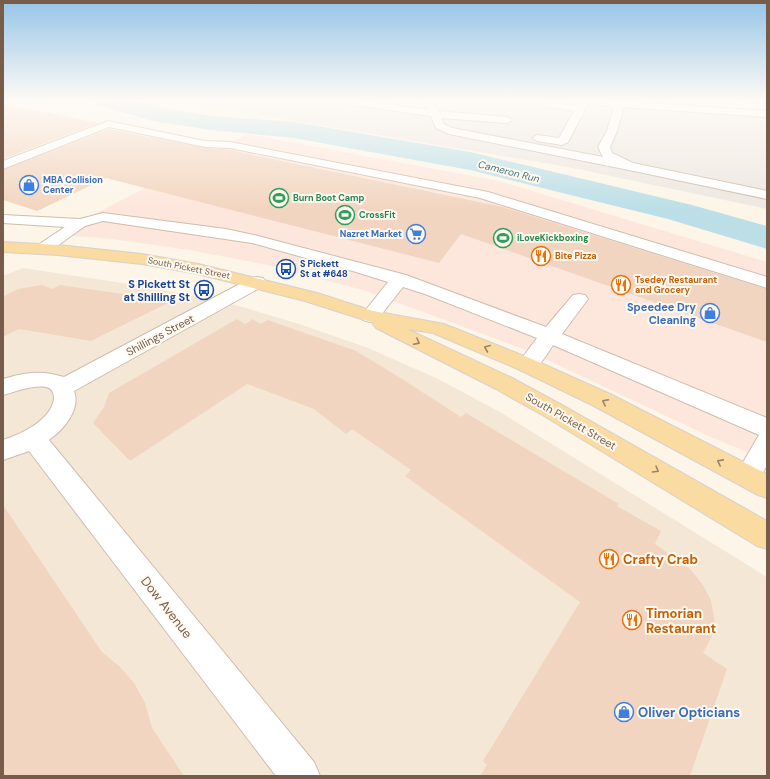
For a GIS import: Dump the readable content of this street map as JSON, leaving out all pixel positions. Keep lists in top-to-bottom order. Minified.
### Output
{"streets":{"main road":["South Pickett Street"],"street":["Shillings Street","Dow Avenue"]},"crossings":[["South Pickett Street","Shillings Street"]],"water":["Cameron Run"],"places":{"shop":["MBA Collision Center","Speedee Dry Cleaning","Oliver Opticians"],"sports":["Burn Boot Camp","CrossFit","iLoveKickboxing"],"supermarket":["Nazret Market"],"restaurant":["Bite Pizza","Tsedey Restaurant and Grocery","Crafty Crab","Timorian Restaurant"],"bus stop":["S Pickett St at #648","S Pickett St at Shilling St"]}}
